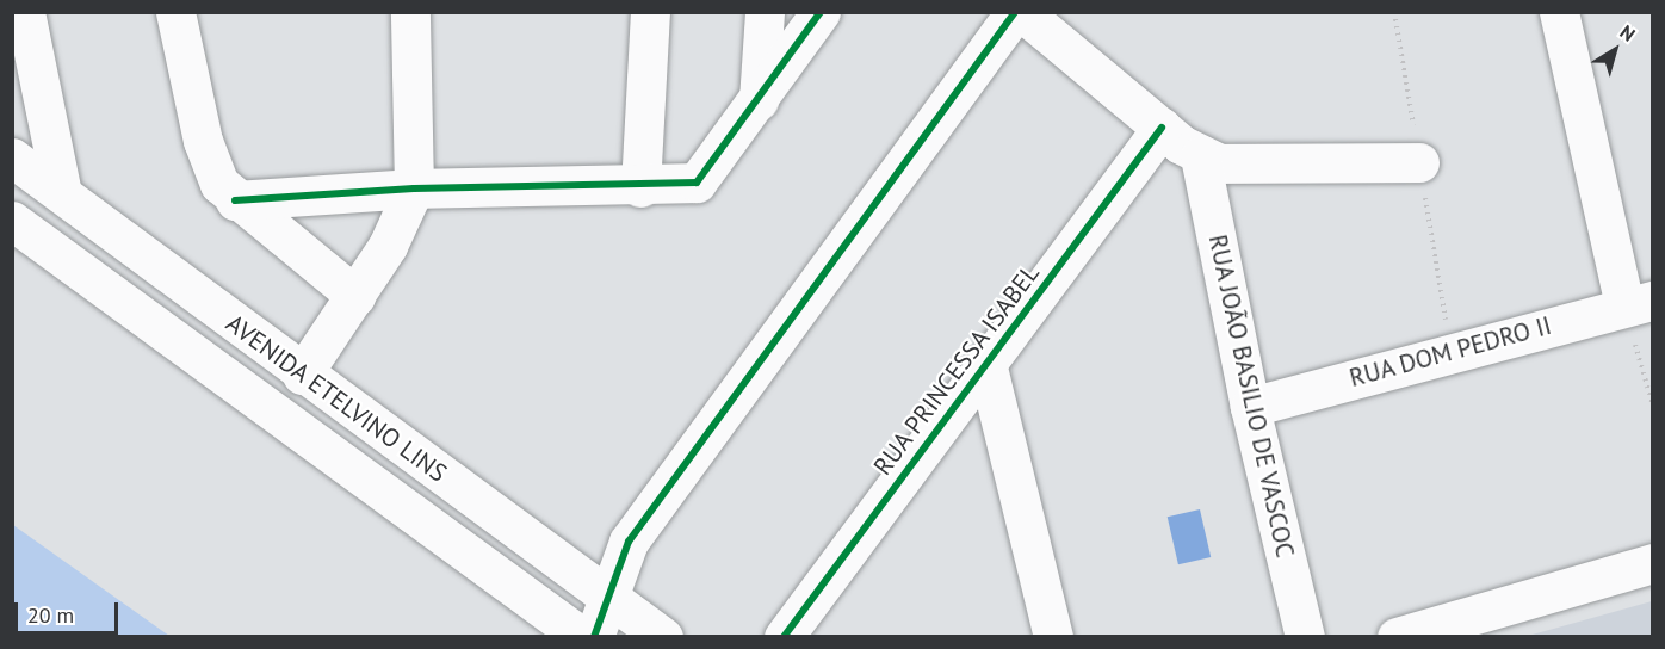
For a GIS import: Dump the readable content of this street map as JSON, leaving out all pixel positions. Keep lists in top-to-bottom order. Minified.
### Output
{"streets":{"street":["RUA DOM PEDRO II","RUA PRINCESSA ISABEL","RUA JOÃO BASILIO DE VASCOC","AVENIDA ETELVINO LINS"]},"crossings":[["RUA DOM PEDRO II","RUA JOÃO BASILIO DE VASCOC"]],"scale_bar":"20 m","north":"top right"}
